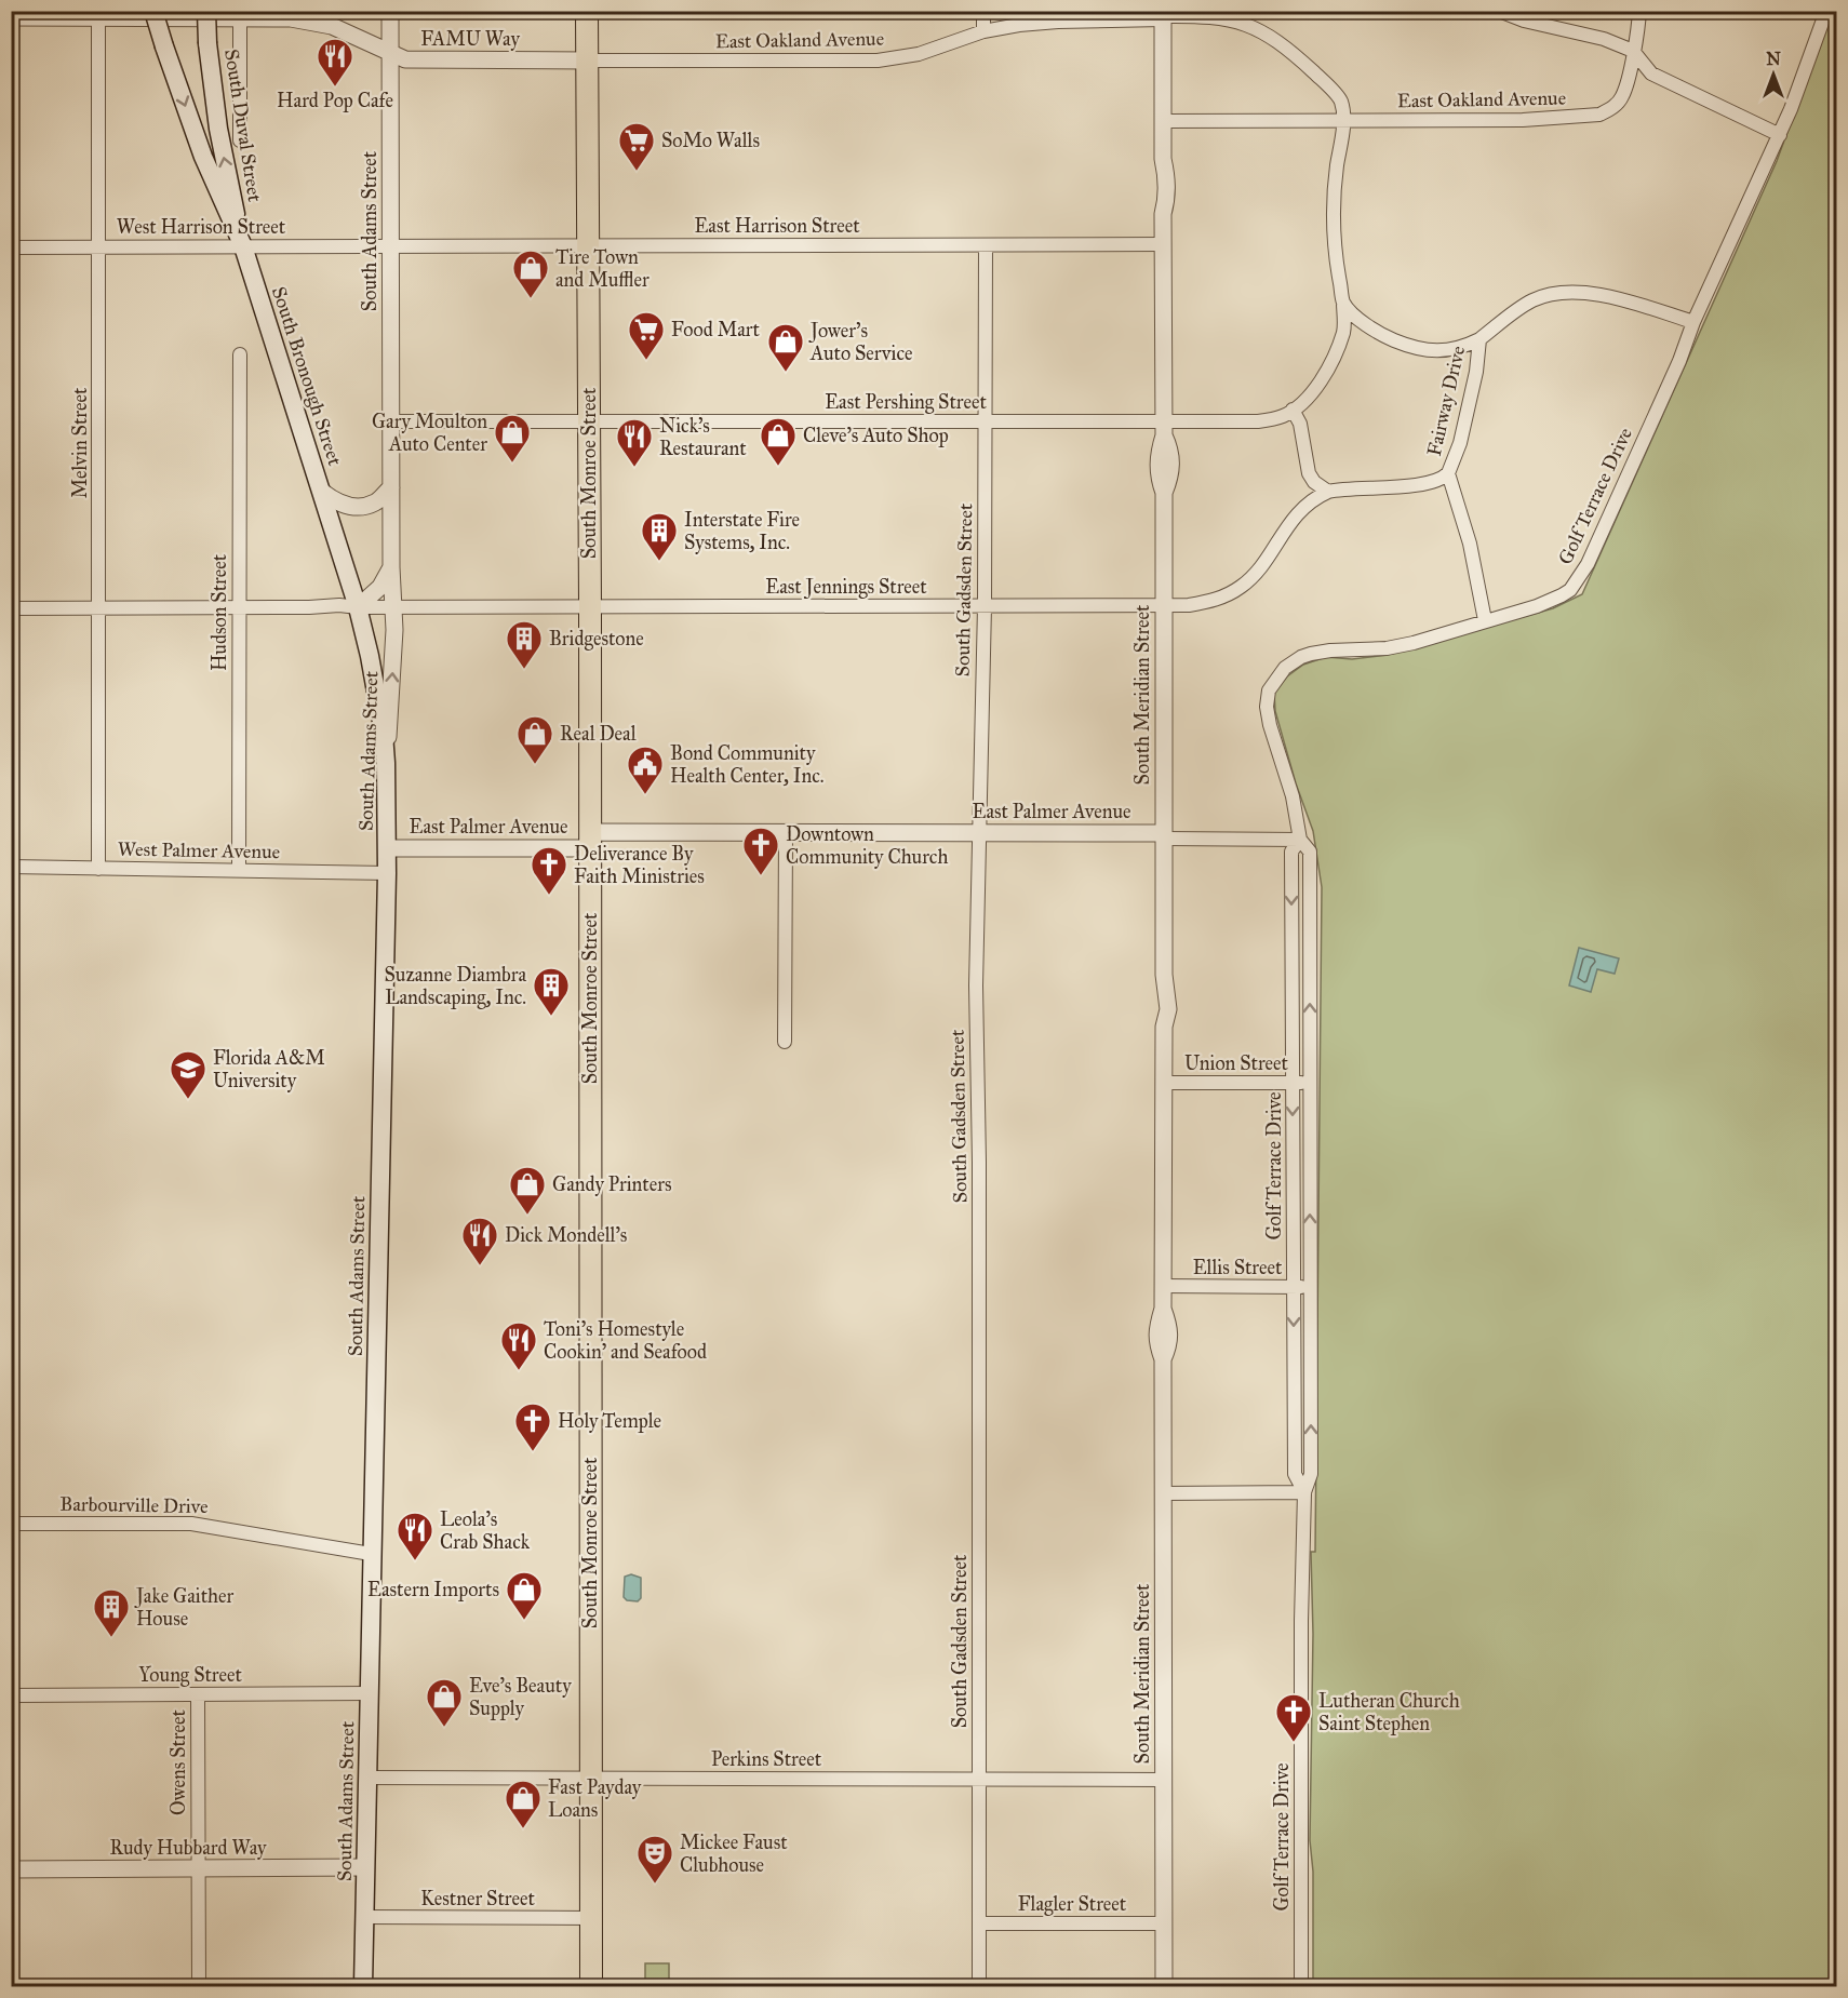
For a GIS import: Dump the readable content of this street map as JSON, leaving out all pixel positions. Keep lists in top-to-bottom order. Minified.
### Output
{"streets":{"main road":["South Duval Street","South Adams Street","South Bronough Street","South Monroe Street"],"street":["FAMU Way","East Oakland Avenue","East Harrison Street","West Harrison Street","Fairway Drive","East Pershing Street","Melvin Street","Golf Terrace Drive","East Jennings Street","South Gadsden Street","Hudson Street","South Meridian Street","East Palmer Avenue","West Palmer Avenue","Union Street","Ellis Street","Barbourville Drive","Young Street","Perkins Street","Owens Street","Rudy Hubbard Way","Kestner Street","Flagler Street"]},"crossings":[["FAMU Way","East Oakland Avenue"],["FAMU Way","South Adams Street"],["FAMU Way","Melvin Street"],["FAMU Way","South Monroe Street"],["East Oakland Avenue","East Pershing Street"],["East Oakland Avenue","South Monroe Street"],["East Oakland Avenue","South Meridian Street"],["South Duval Street","West Harrison Street"],["South Duval Street","South Bronough Street"],["East Harrison Street","West Harrison Street"],["East Harrison Street","South Adams Street"],["East Harrison Street","South Monroe Street"],["East Harrison Street","South Gadsden Street"],["East Harrison Street","South Meridian Street"],["West Harrison Street","South Adams Street"],["West Harrison Street","South Bronough Street"],["West Harrison Street","Melvin Street"],["South Adams Street","South Bronough Street"],["South Adams Street","East Pershing Street"],["South Adams Street","East Jennings Street"],["South Adams Street","East Palmer Avenue"],["South Adams Street","West Palmer Avenue"],["South Adams Street","Barbourville Drive"],["South Adams Street","Young Street"],["South Adams Street","Perkins Street"],["South Adams Street","Rudy Hubbard Way"],["South Adams Street","Kestner Street"],["South Bronough Street","East Jennings Street"],["Fairway Drive","Golf Terrace Drive"],["Fairway Drive","East Jennings Street"],["East Pershing Street","South Monroe Street"],["East Pershing Street","South Gadsden Street"],["East Pershing Street","South Meridian Street"],["Melvin Street","East Jennings Street"],["Melvin Street","West Palmer Avenue"],["South Monroe Street","East Jennings Street"],["South Monroe Street","East Palmer Avenue"],["South Monroe Street","Perkins Street"],["South Monroe Street","Kestner Street"],["Golf Terrace Drive","East Palmer Avenue"],["Golf Terrace Drive","Union Street"],["Golf Terrace Drive","Ellis Street"],["East Jennings Street","South Gadsden Street"],["East Jennings Street","Hudson Street"],["East Jennings Street","South Meridian Street"],["South Gadsden Street","East Palmer Avenue"],["South Gadsden Street","Perkins Street"],["South Gadsden Street","Flagler Street"],["Hudson Street","West Palmer Avenue"],["South Meridian Street","East Palmer Avenue"],["South Meridian Street","Union Street"],["South Meridian Street","Ellis Street"],["South Meridian Street","Perkins Street"],["South Meridian Street","Flagler Street"],["Young Street","Owens Street"],["Owens Street","Rudy Hubbard Way"]],"one_way":["South Duval Street"],"places":{"restaurant":["Hard Pop Cafe","Nick's Restaurant","Dick Mondell's","Toni's Homestyle Cookin' and Seafood","Leola's Crab Shack"],"supermarket":["SoMo Walls","Food Mart"],"shop":["Tire Town and Muffler","Jower's Auto Service","Gary Moulton Auto Center","Cleve's Auto Shop","Real Deal","Gandy Printers","Eastern Imports","Eve's Beauty Supply","Fast Payday Loans"],"building":["Interstate Fire Systems, Inc.","Bridgestone","Suzanne Diambra Landscaping, Inc.","Jake Gaither House"],"public building":["Bond Community Health Center, Inc."],"church":["Downtown Community Church","Deliverance By Faith Ministries","Holy Temple","Lutheran Church Saint Stephen"],"school or university":["Florida A&M University"],"theatre":["Mickee Faust Clubhouse"]},"north":"top"}
